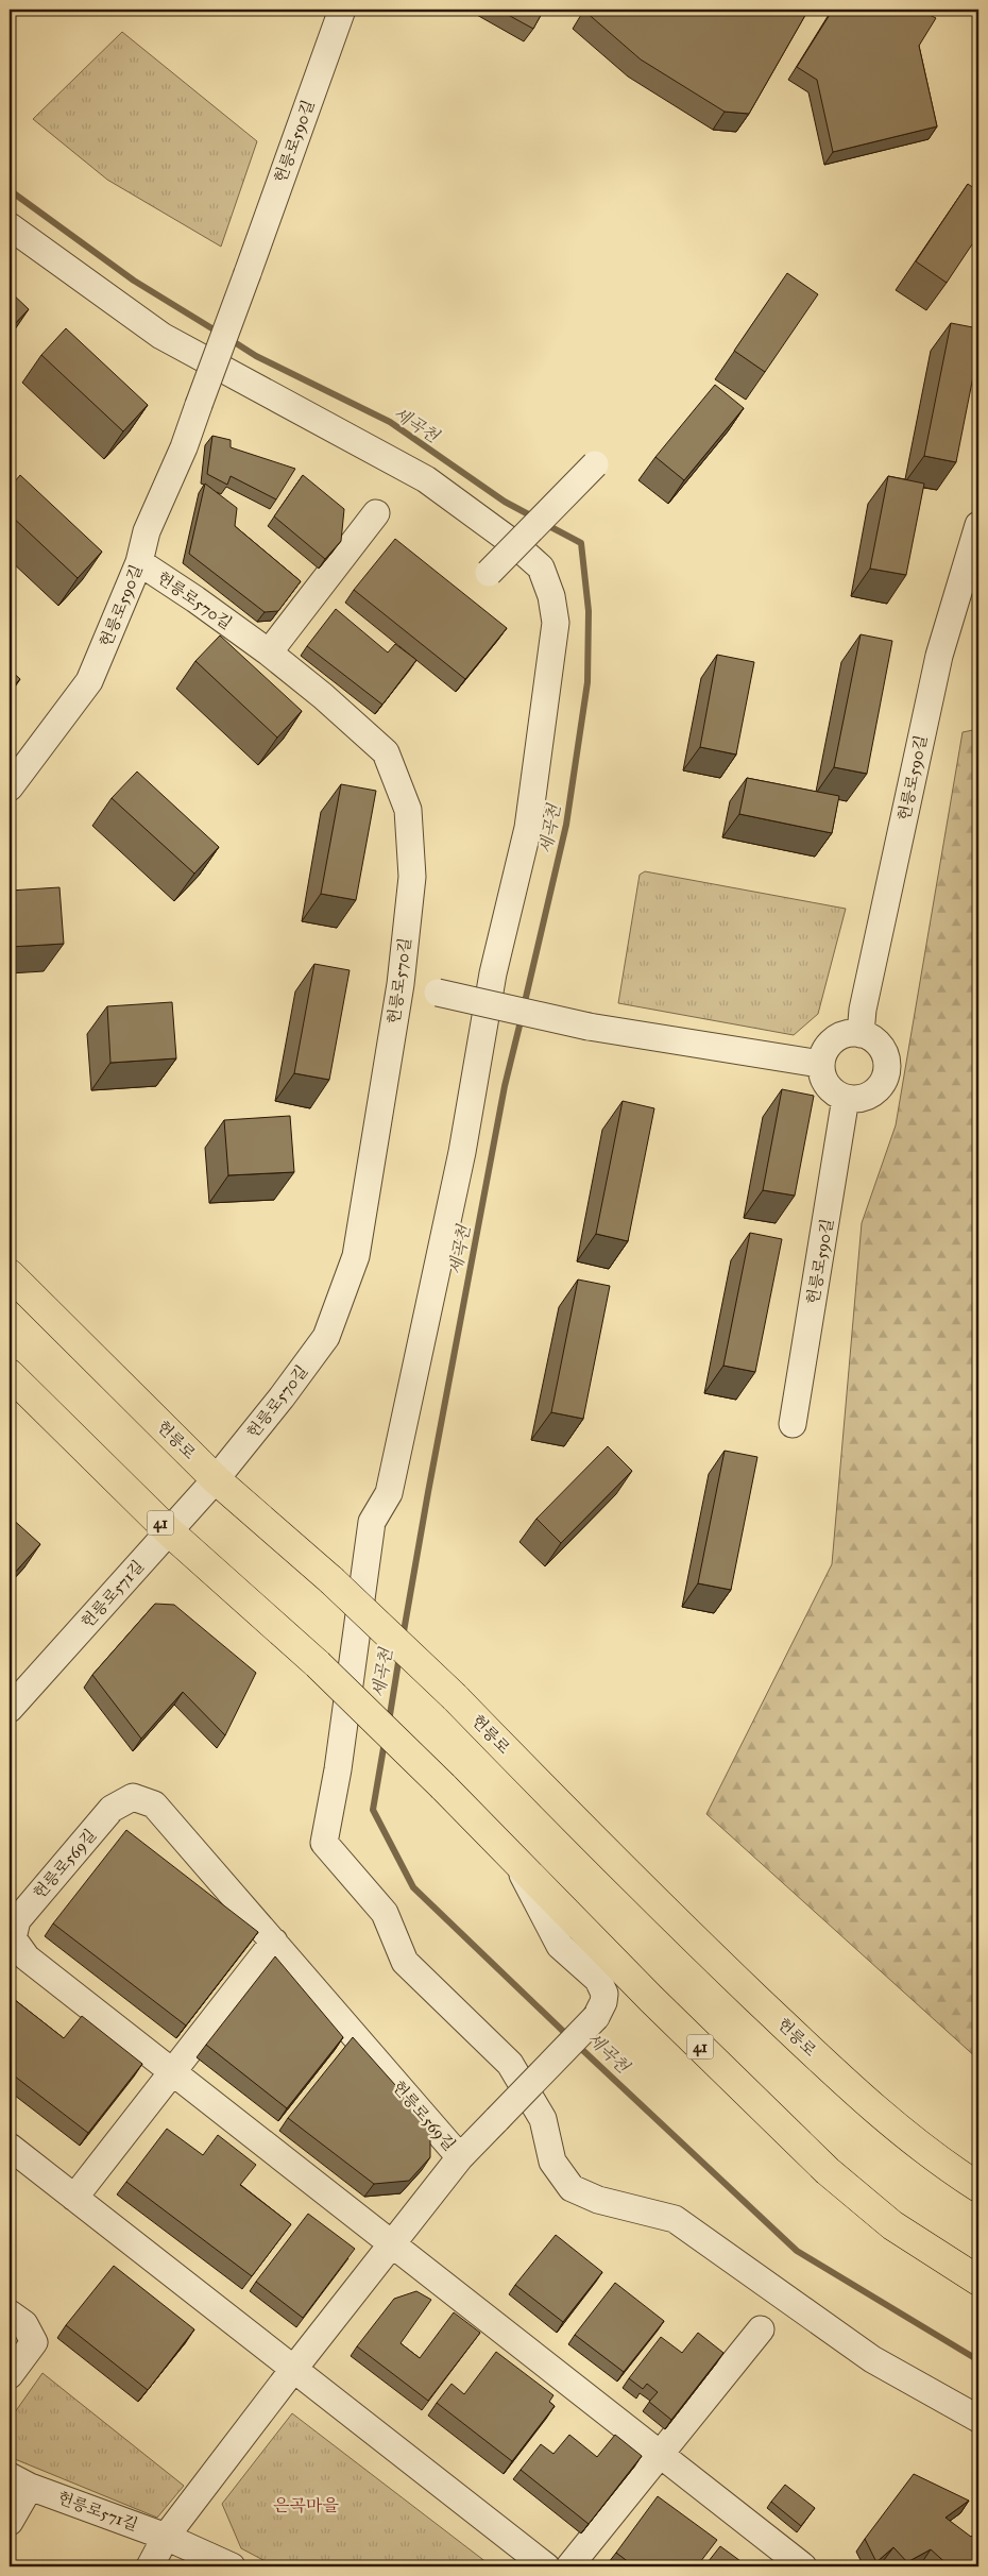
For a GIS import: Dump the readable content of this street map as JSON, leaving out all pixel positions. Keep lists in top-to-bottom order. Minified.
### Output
{"streets":{"main road":["헌릉로","41"],"street":["헌릉로590길","헌릉로570길","헌릉로571길","헌릉로569길"]},"crossings":[["헌릉로590길","헌릉로570길"],["헌릉로570길","헌릉로"],["헌릉로570길","헌릉로571길"],["헌릉로","헌릉로571길"],["41","헌릉로571길"],["헌릉로571길","헌릉로569길"]],"districts":["은곡마을"],"water":["세곡천"]}
